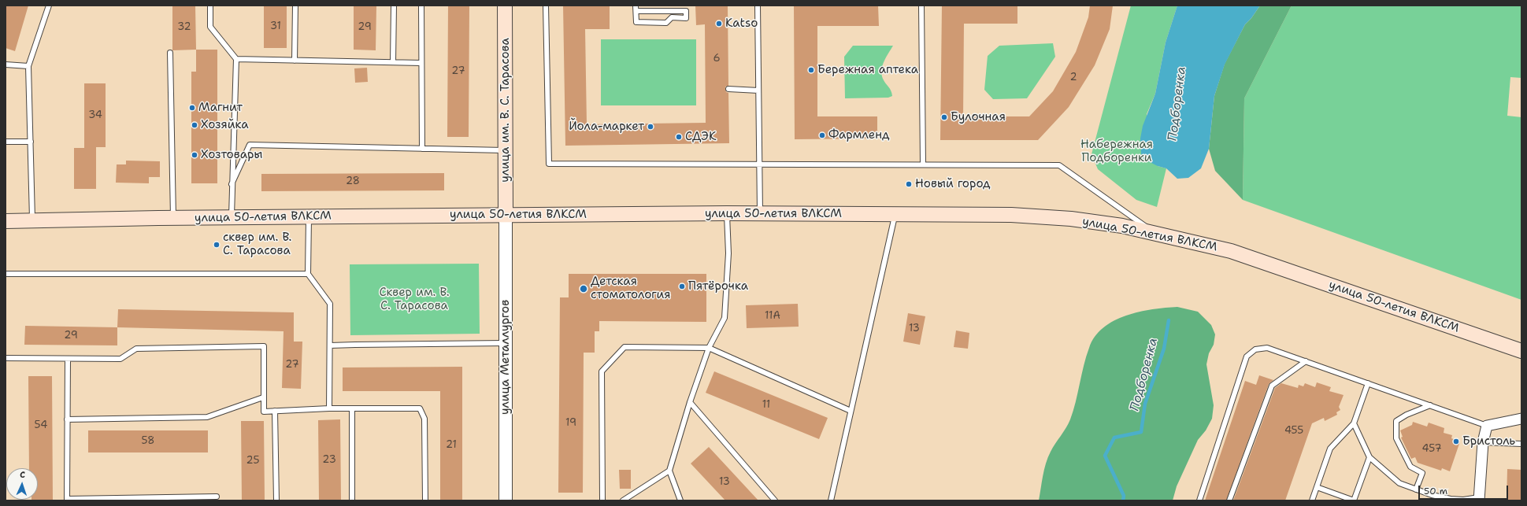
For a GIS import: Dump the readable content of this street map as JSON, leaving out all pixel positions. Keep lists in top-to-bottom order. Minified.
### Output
{"streets":{"main road":["улица им. В. С. Тарасова","улица 50-летия ВЛКСМ"],"street":["улица Металлургов"]},"crossings":[["улица им. В. С. Тарасова","улица 50-летия ВЛКСМ"],["улица им. В. С. Тарасова","улица Металлургов"],["улица 50-летия ВЛКСМ","улица Металлургов"]],"water":["Подборенка"],"parks":["Набережная Подборенки","Сквер им. В. С. Тарасова"],"places":["Katso","Бережная аптека","Магнит","Булочная","Хозяйка","Йола-маркет","Фармленд","СДЭК","Хозтовары","Новый город","сквер им. В. С. Тарасова","Пятёрочка","Детская стоматология","Бристоль"],"house_numbers":["31","32","29","6","27","2","34","28","11А","13","29","27","11","19","54","455","58","21","457","23","25","13"],"scale_bar":"50 m","north":"top"}
